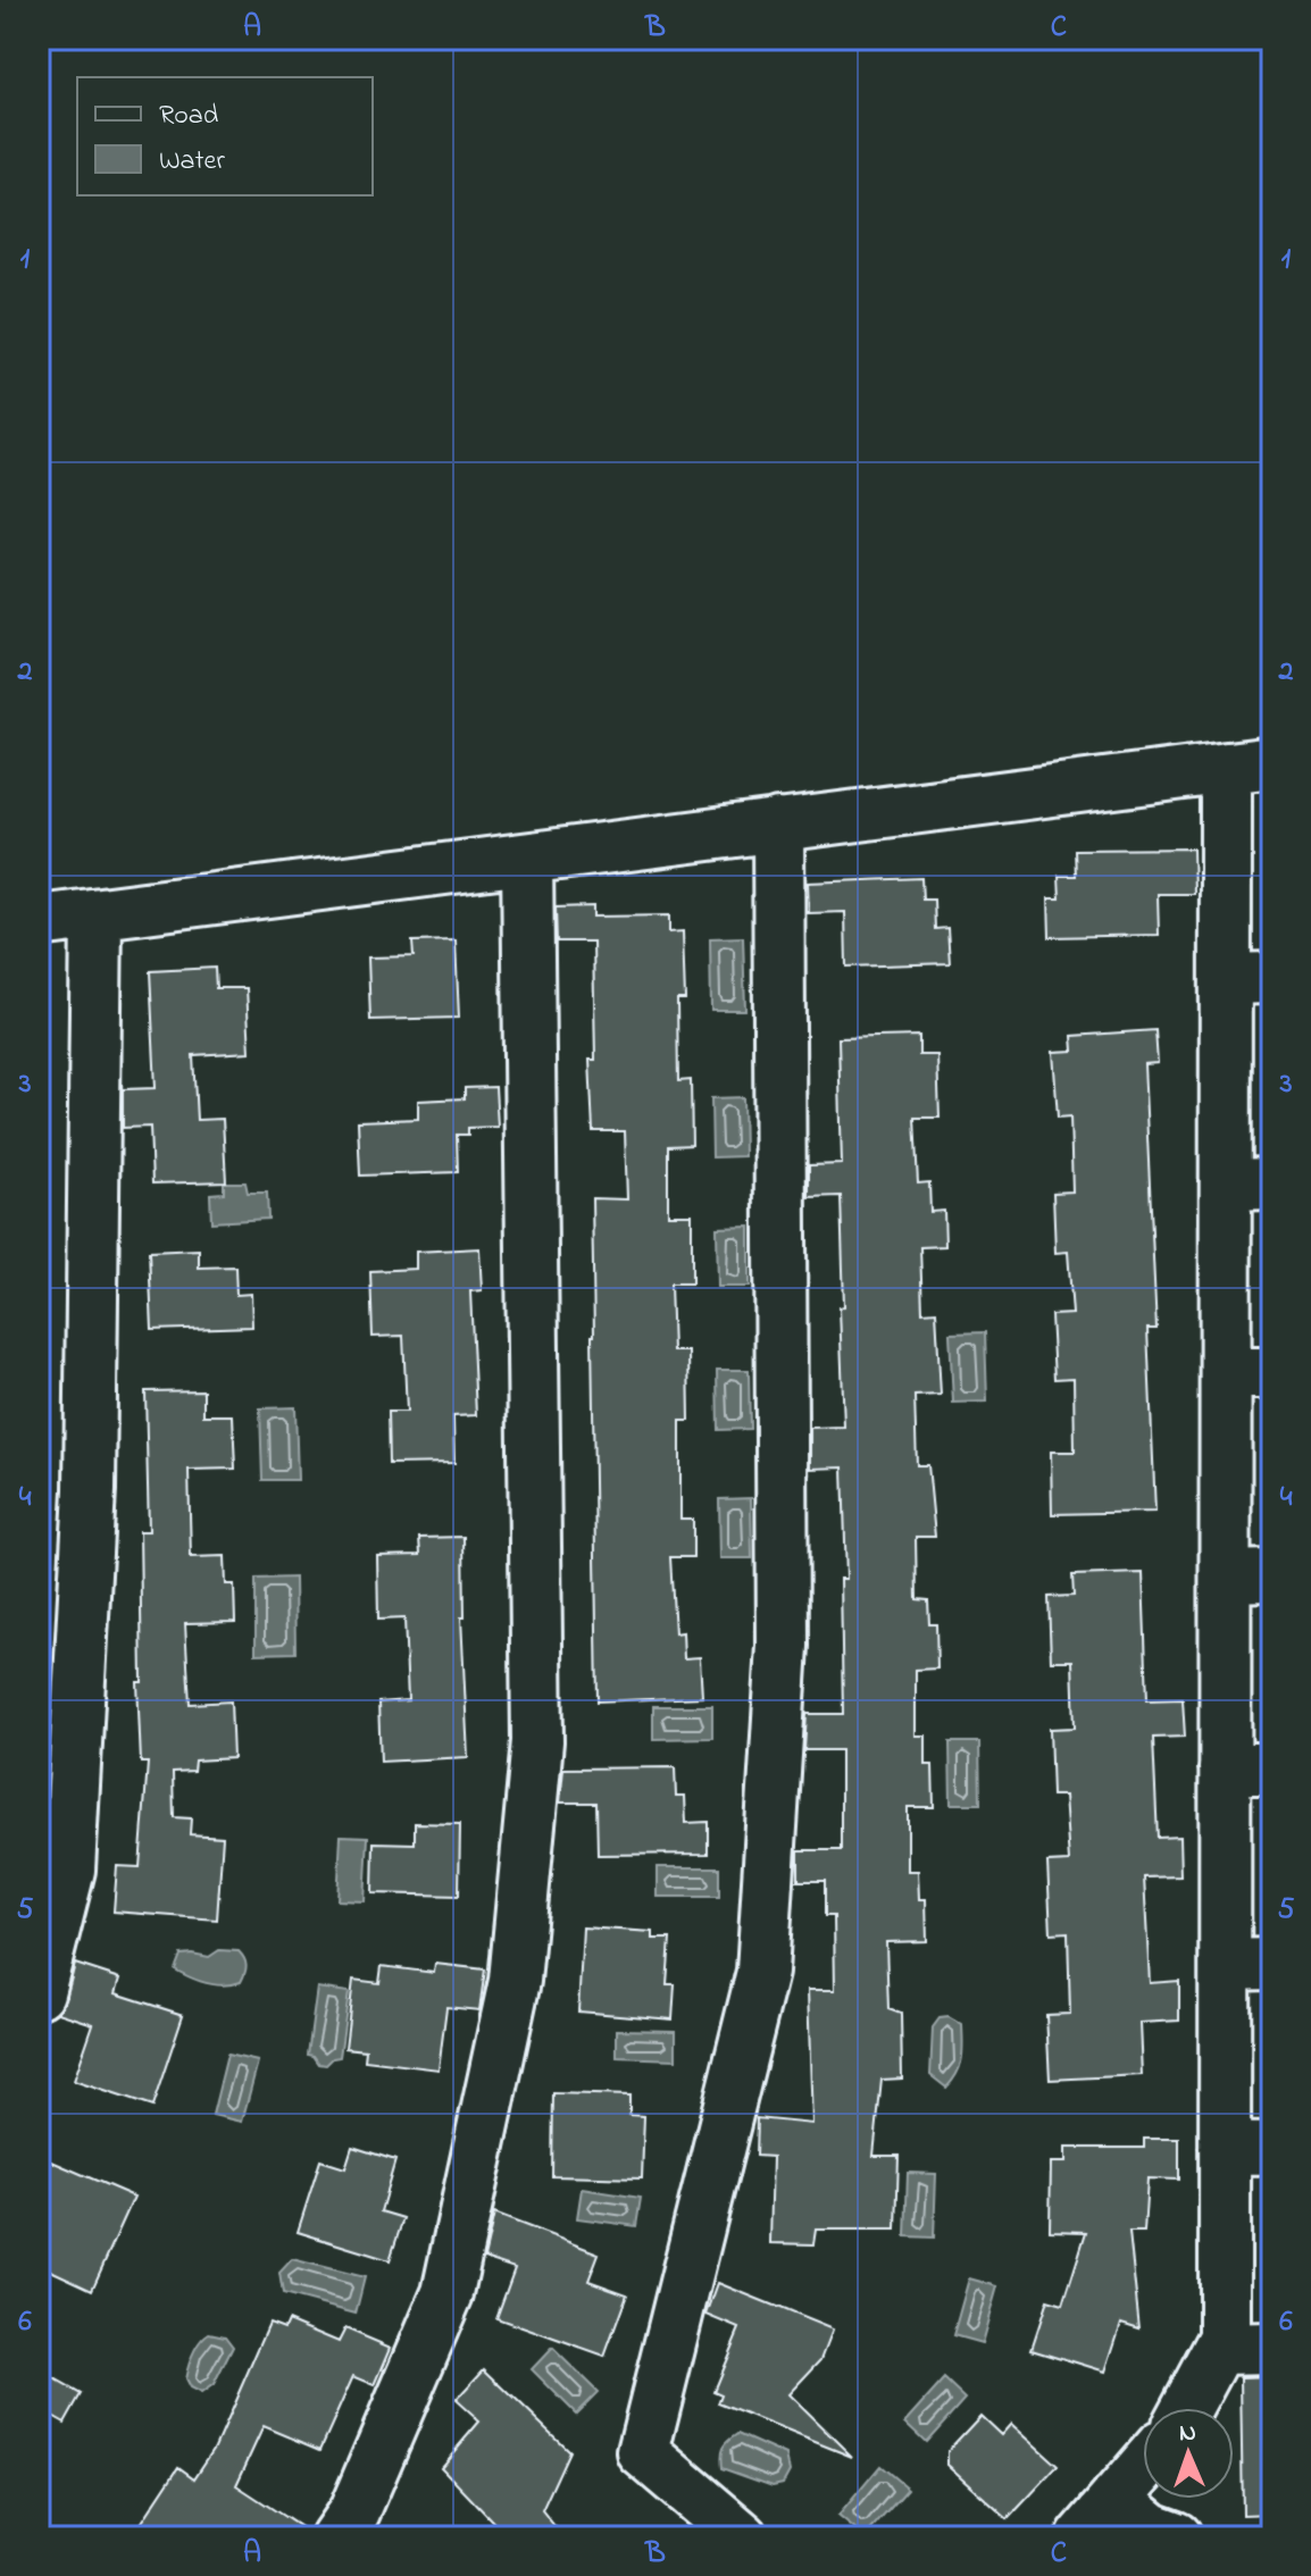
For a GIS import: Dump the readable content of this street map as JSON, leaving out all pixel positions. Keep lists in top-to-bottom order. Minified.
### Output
{"legend":["Road","Water"],"north":"top","grid":{"columns":["A","B","C"],"rows":["1","2","3","4","5","6"]}}
